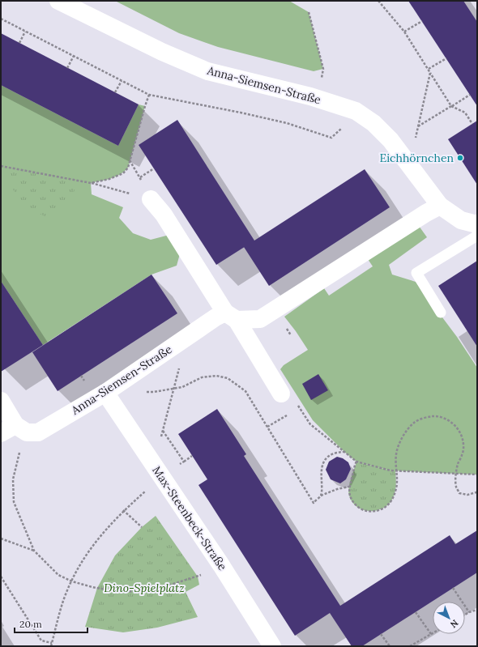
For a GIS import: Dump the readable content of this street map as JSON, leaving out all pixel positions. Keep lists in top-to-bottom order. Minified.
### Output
{"streets":{"street":["Anna-Siemsen-Straße","Max-Steenbeck-Straße"]},"crossings":[["Anna-Siemsen-Straße","Max-Steenbeck-Straße"]],"parks":["Dino-Spielplatz"],"places":["Eichhörnchen"],"scale_bar":"20 m","north":"bottom right"}
